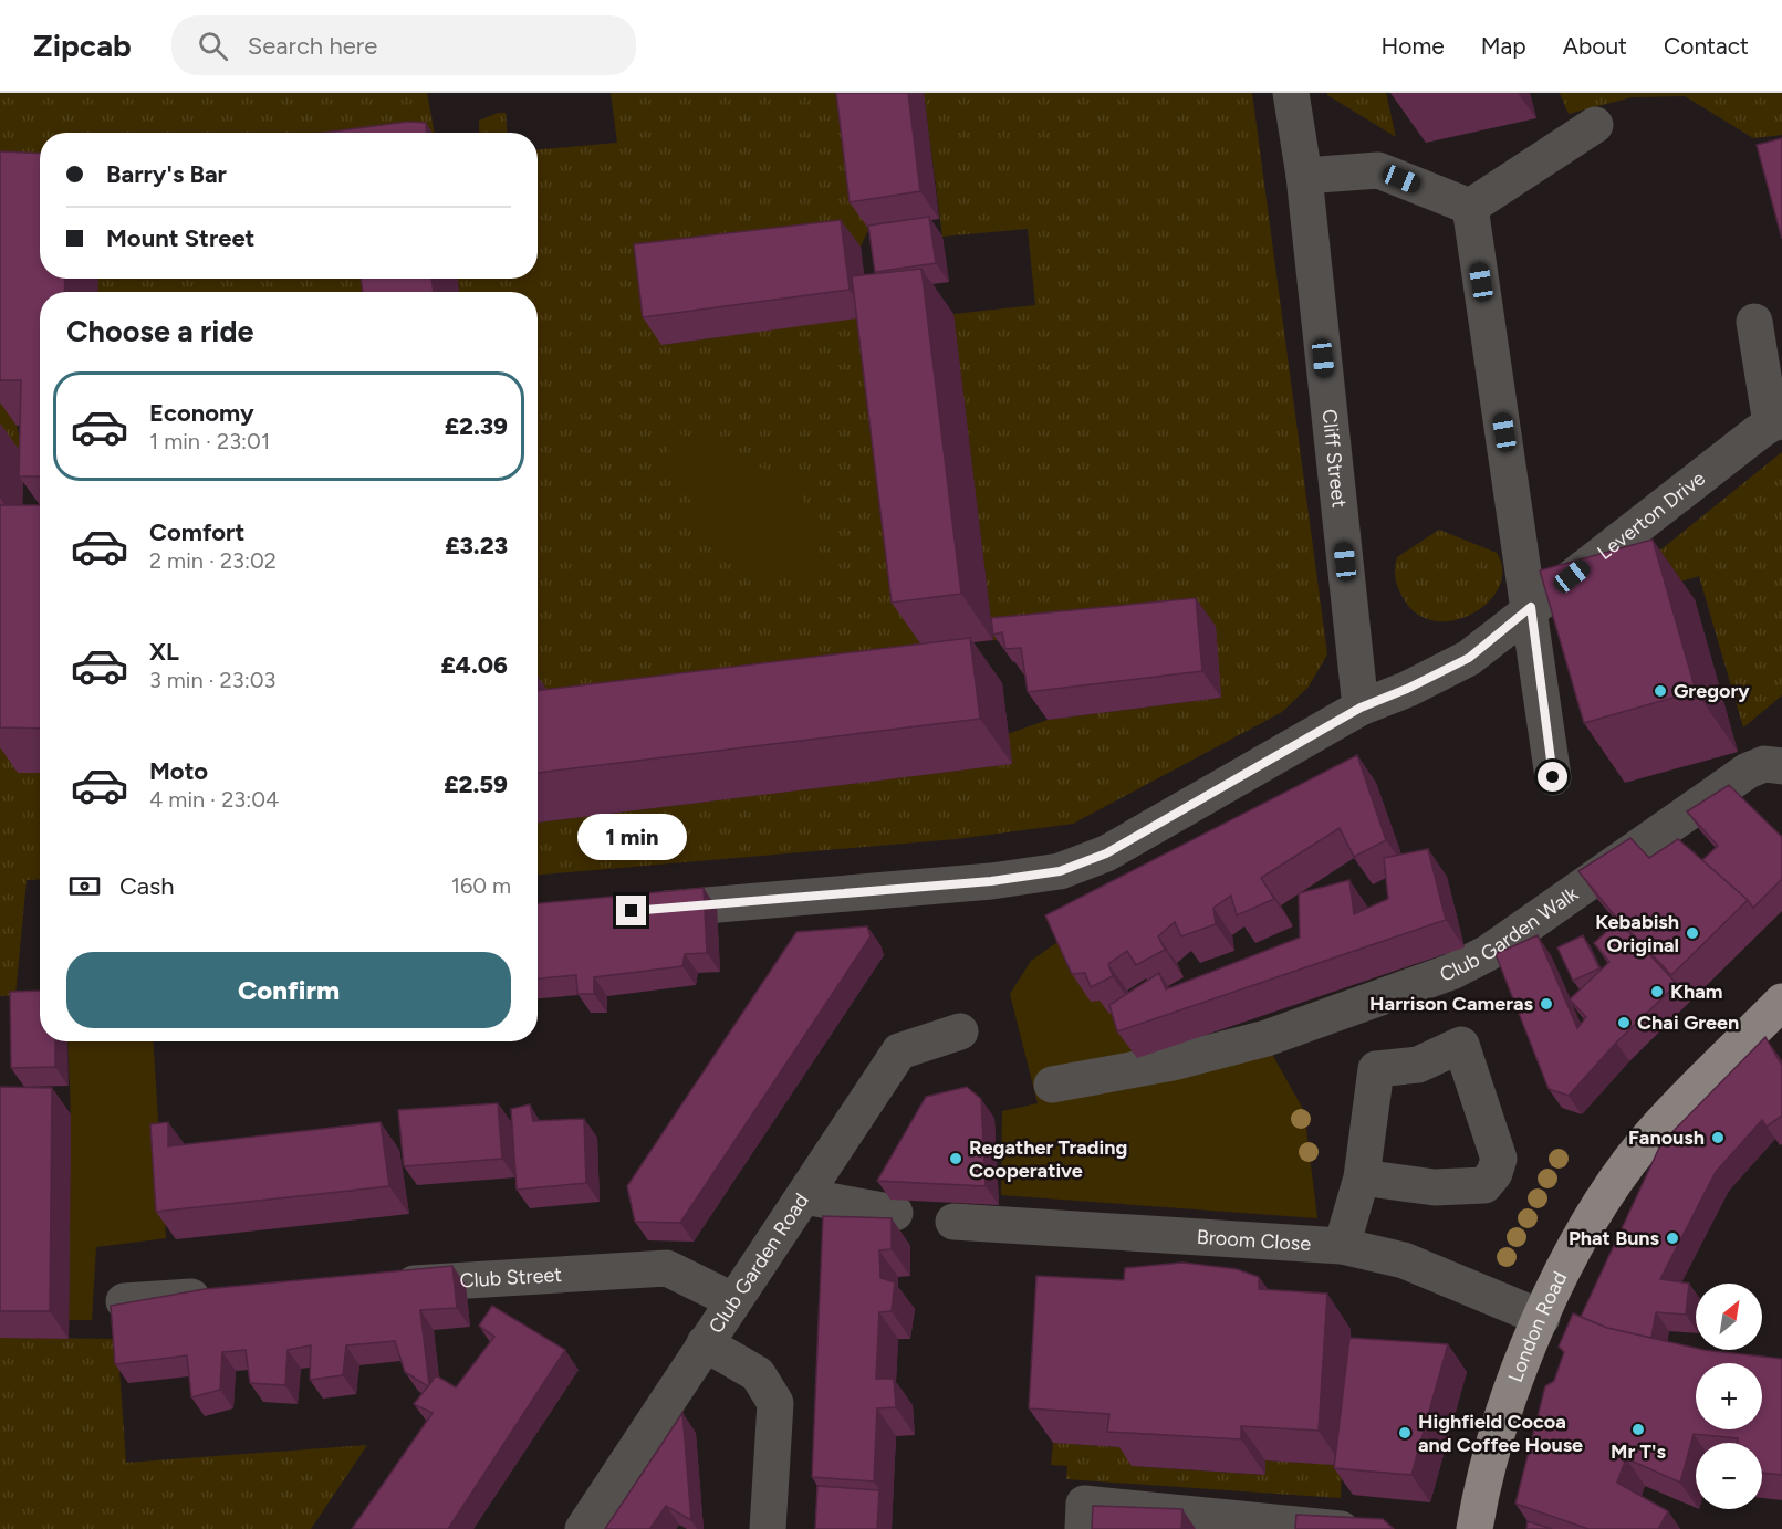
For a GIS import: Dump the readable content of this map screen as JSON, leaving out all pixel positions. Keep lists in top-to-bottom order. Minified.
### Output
{"streets":{"main road":["London Road"],"street":["Cliff Street","Leverton Drive","Club Garden Walk","Broom Close","Club Garden Road","Club Street"]},"crossings":[["Cliff Street","Leverton Drive"],["Broom Close","London Road"],["Club Garden Road","Club Street"]],"places":["Gregory","Kebabish Original","Kham","Harrison Cameras","Chai Green","Fanoush","Regather Trading Cooperative","Phat Buns","Mr T's","Highfield Cocoa and Coffee House"],"north":"top right","page":{"header":"Zipcab","search":"Search here","nav":["Home","Map","About","Contact"],"banner":["Barry's Bar","Mount Street"],"heading":"Choose a ride","list":[{"name":"Economy","note":"1 min · 23:01","value":"£2.39"},{"name":"Comfort","note":"2 min · 23:02","value":"£3.23"},{"name":"XL","note":"3 min · 23:03","value":"£4.06"},{"name":"Moto","note":"4 min · 23:04","value":"£2.59"}],"bubble":"1 min","pay":["Cash","160 m"],"buttons":"Confirm","map_buttons":["+","−"]}}
